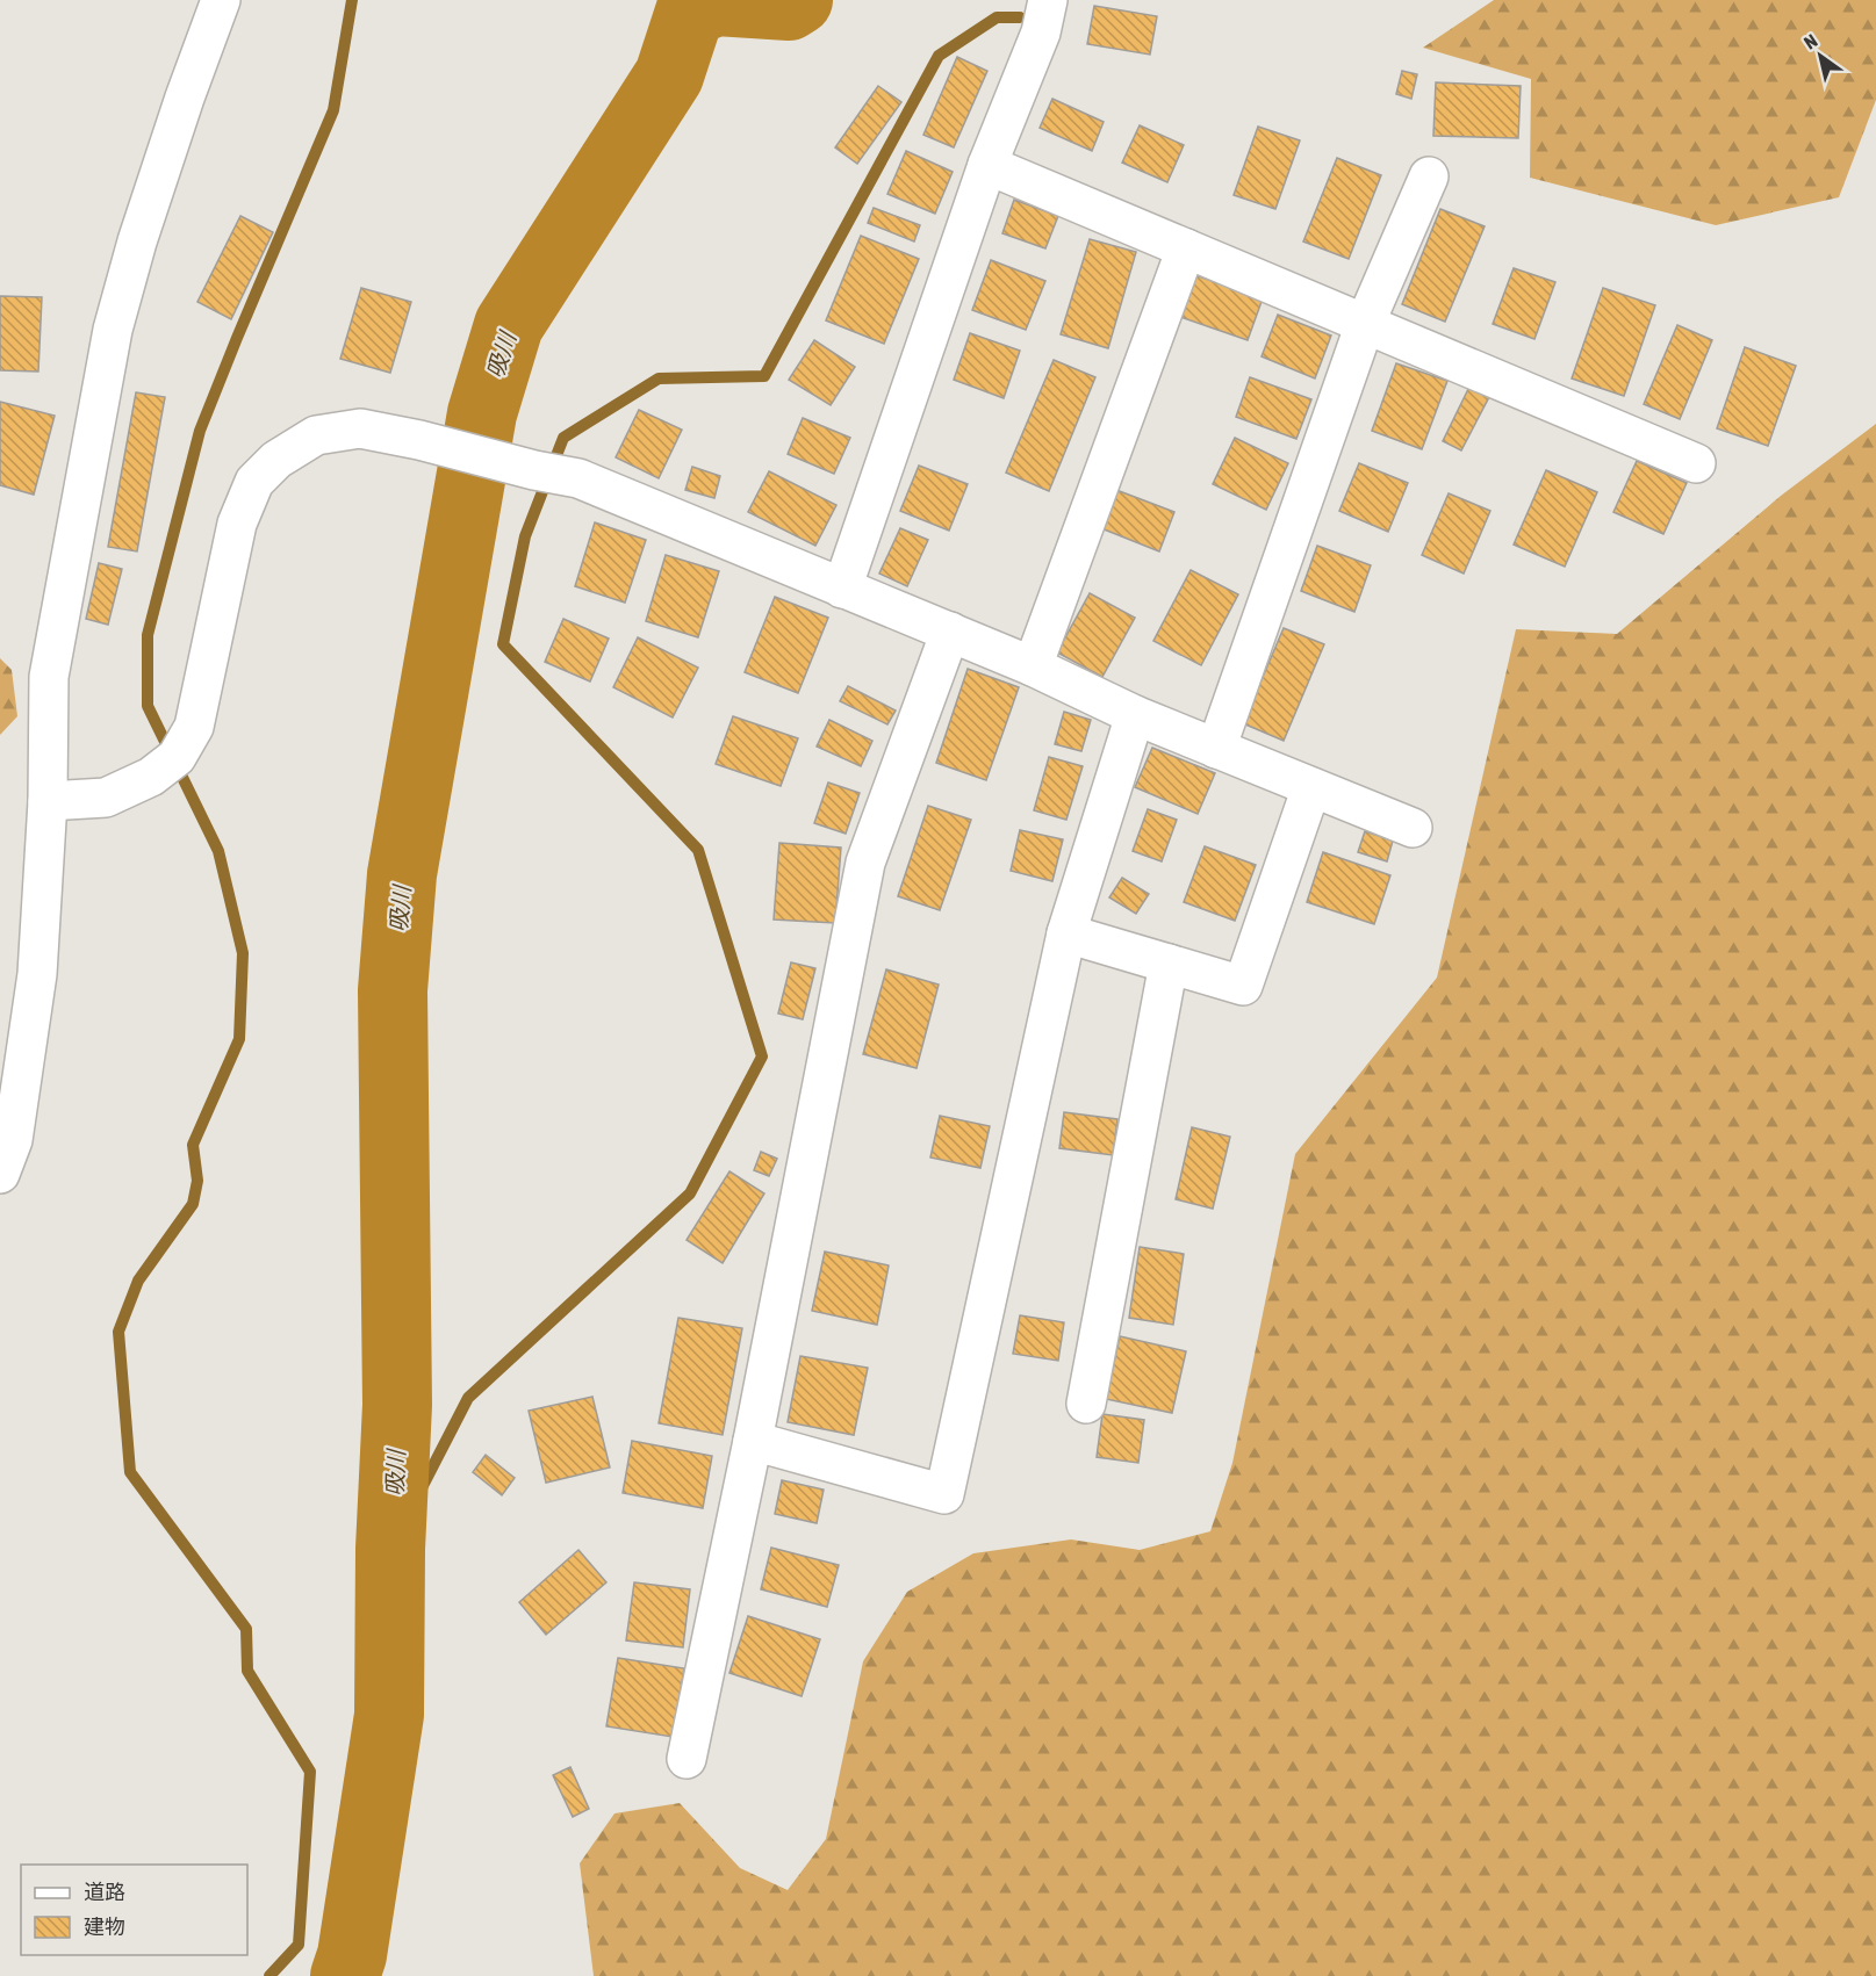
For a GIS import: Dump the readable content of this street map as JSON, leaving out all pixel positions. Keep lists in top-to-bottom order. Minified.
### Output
{"water":["吸川"],"legend":["道路","建物"],"north":"top left"}
